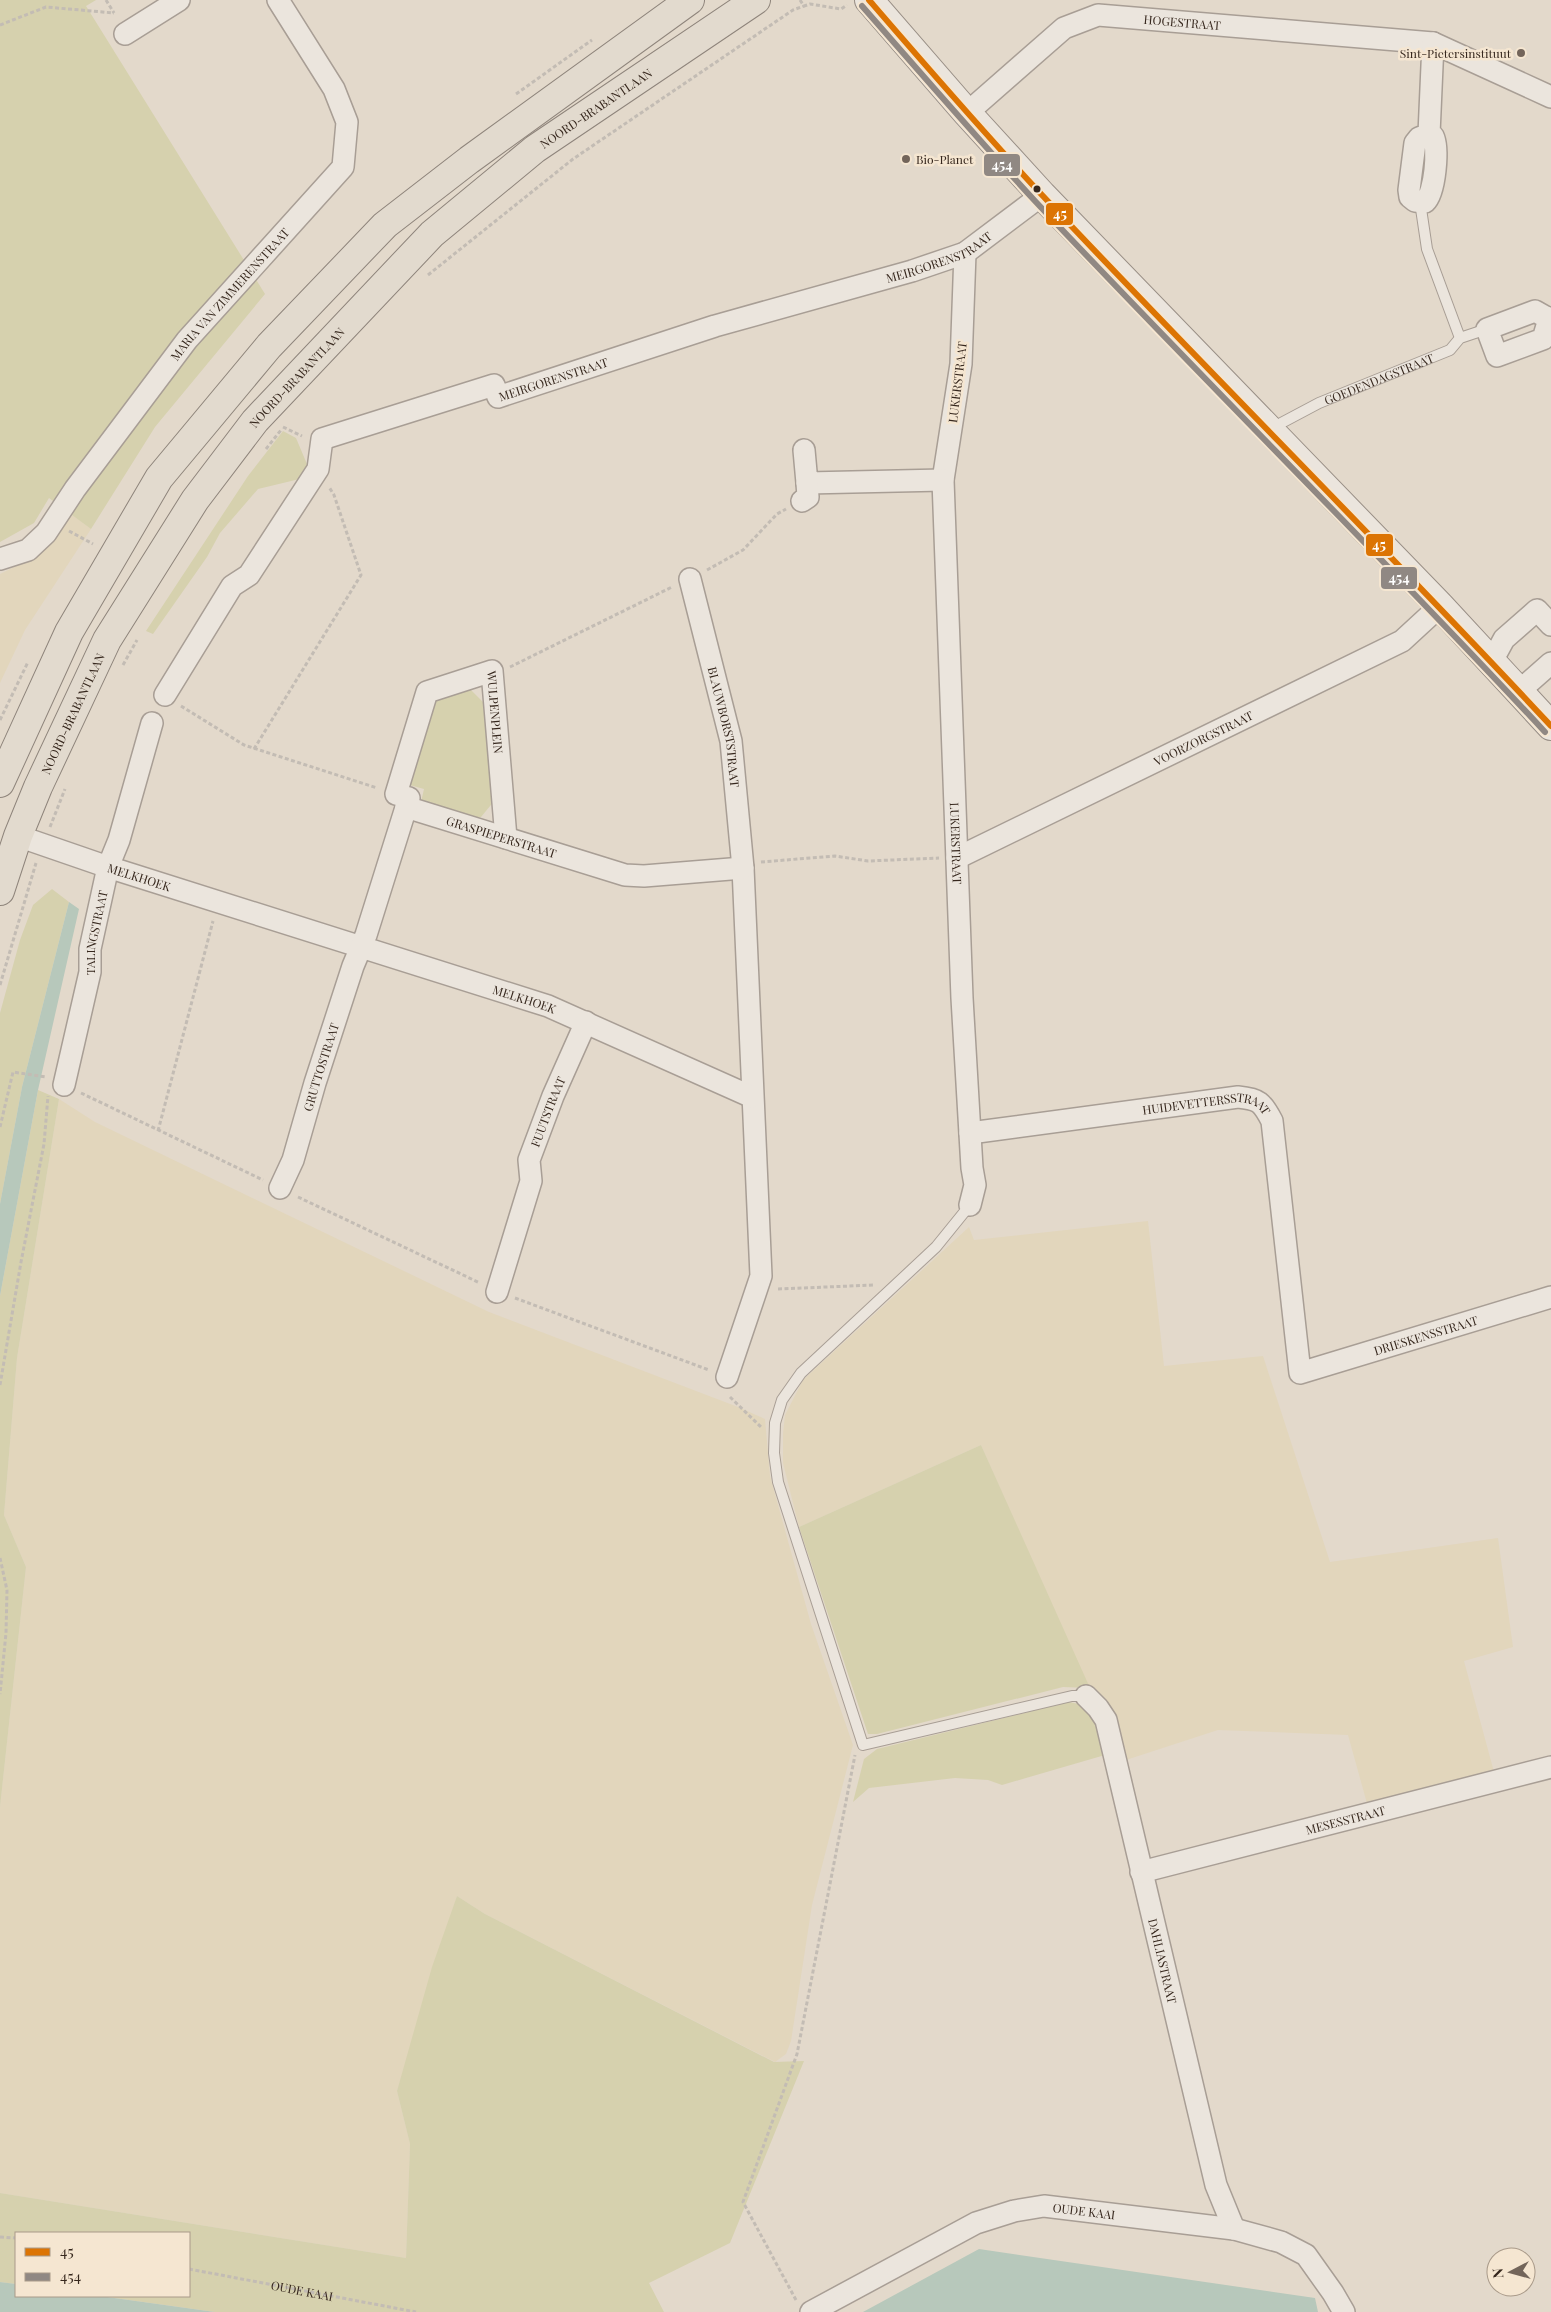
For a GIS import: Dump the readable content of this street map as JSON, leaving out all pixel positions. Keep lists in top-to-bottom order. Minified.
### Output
{"streets":{"main road":["NOORD-BRABANTLAAN"],"street":["HOGESTRAAT","MEIRGORENSTRAAT","MARIA VAN ZIMMERENSTRAAT","GOEDENDAGSTRAAT","LUKERSTRAAT","WULPENPLEIN","BLAUWBORSTSTRAAT","VOORZORGSTRAAT","GRASPIEPERSTRAAT","MELKHOEK","TALINGSTRAAT","GRUTTOSTRAAT","FUUTSTRAAT","HUIDEVETTERSSTRAAT","DRIESKENSSTRAAT","MESESSTRAAT","DAHLIASTRAAT","OUDE KAAI"]},"crossings":[["NOORD-BRABANTLAAN","MELKHOEK"],["MEIRGORENSTRAAT","LUKERSTRAAT"],["LUKERSTRAAT","VOORZORGSTRAAT"],["LUKERSTRAAT","HUIDEVETTERSSTRAAT"],["WULPENPLEIN","GRASPIEPERSTRAAT"],["BLAUWBORSTSTRAAT","GRASPIEPERSTRAAT"],["BLAUWBORSTSTRAAT","MELKHOEK"],["MELKHOEK","TALINGSTRAAT"],["MELKHOEK","GRUTTOSTRAAT"],["MELKHOEK","FUUTSTRAAT"],["HUIDEVETTERSSTRAAT","DRIESKENSSTRAAT"],["MESESSTRAAT","DAHLIASTRAAT"],["DAHLIASTRAAT","OUDE KAAI"]],"places":["Sint-Pietersinstituut","Bio-Planet"],"lines":["transit line 45","transit line 454"],"legend":["45","454"],"north":"left"}
